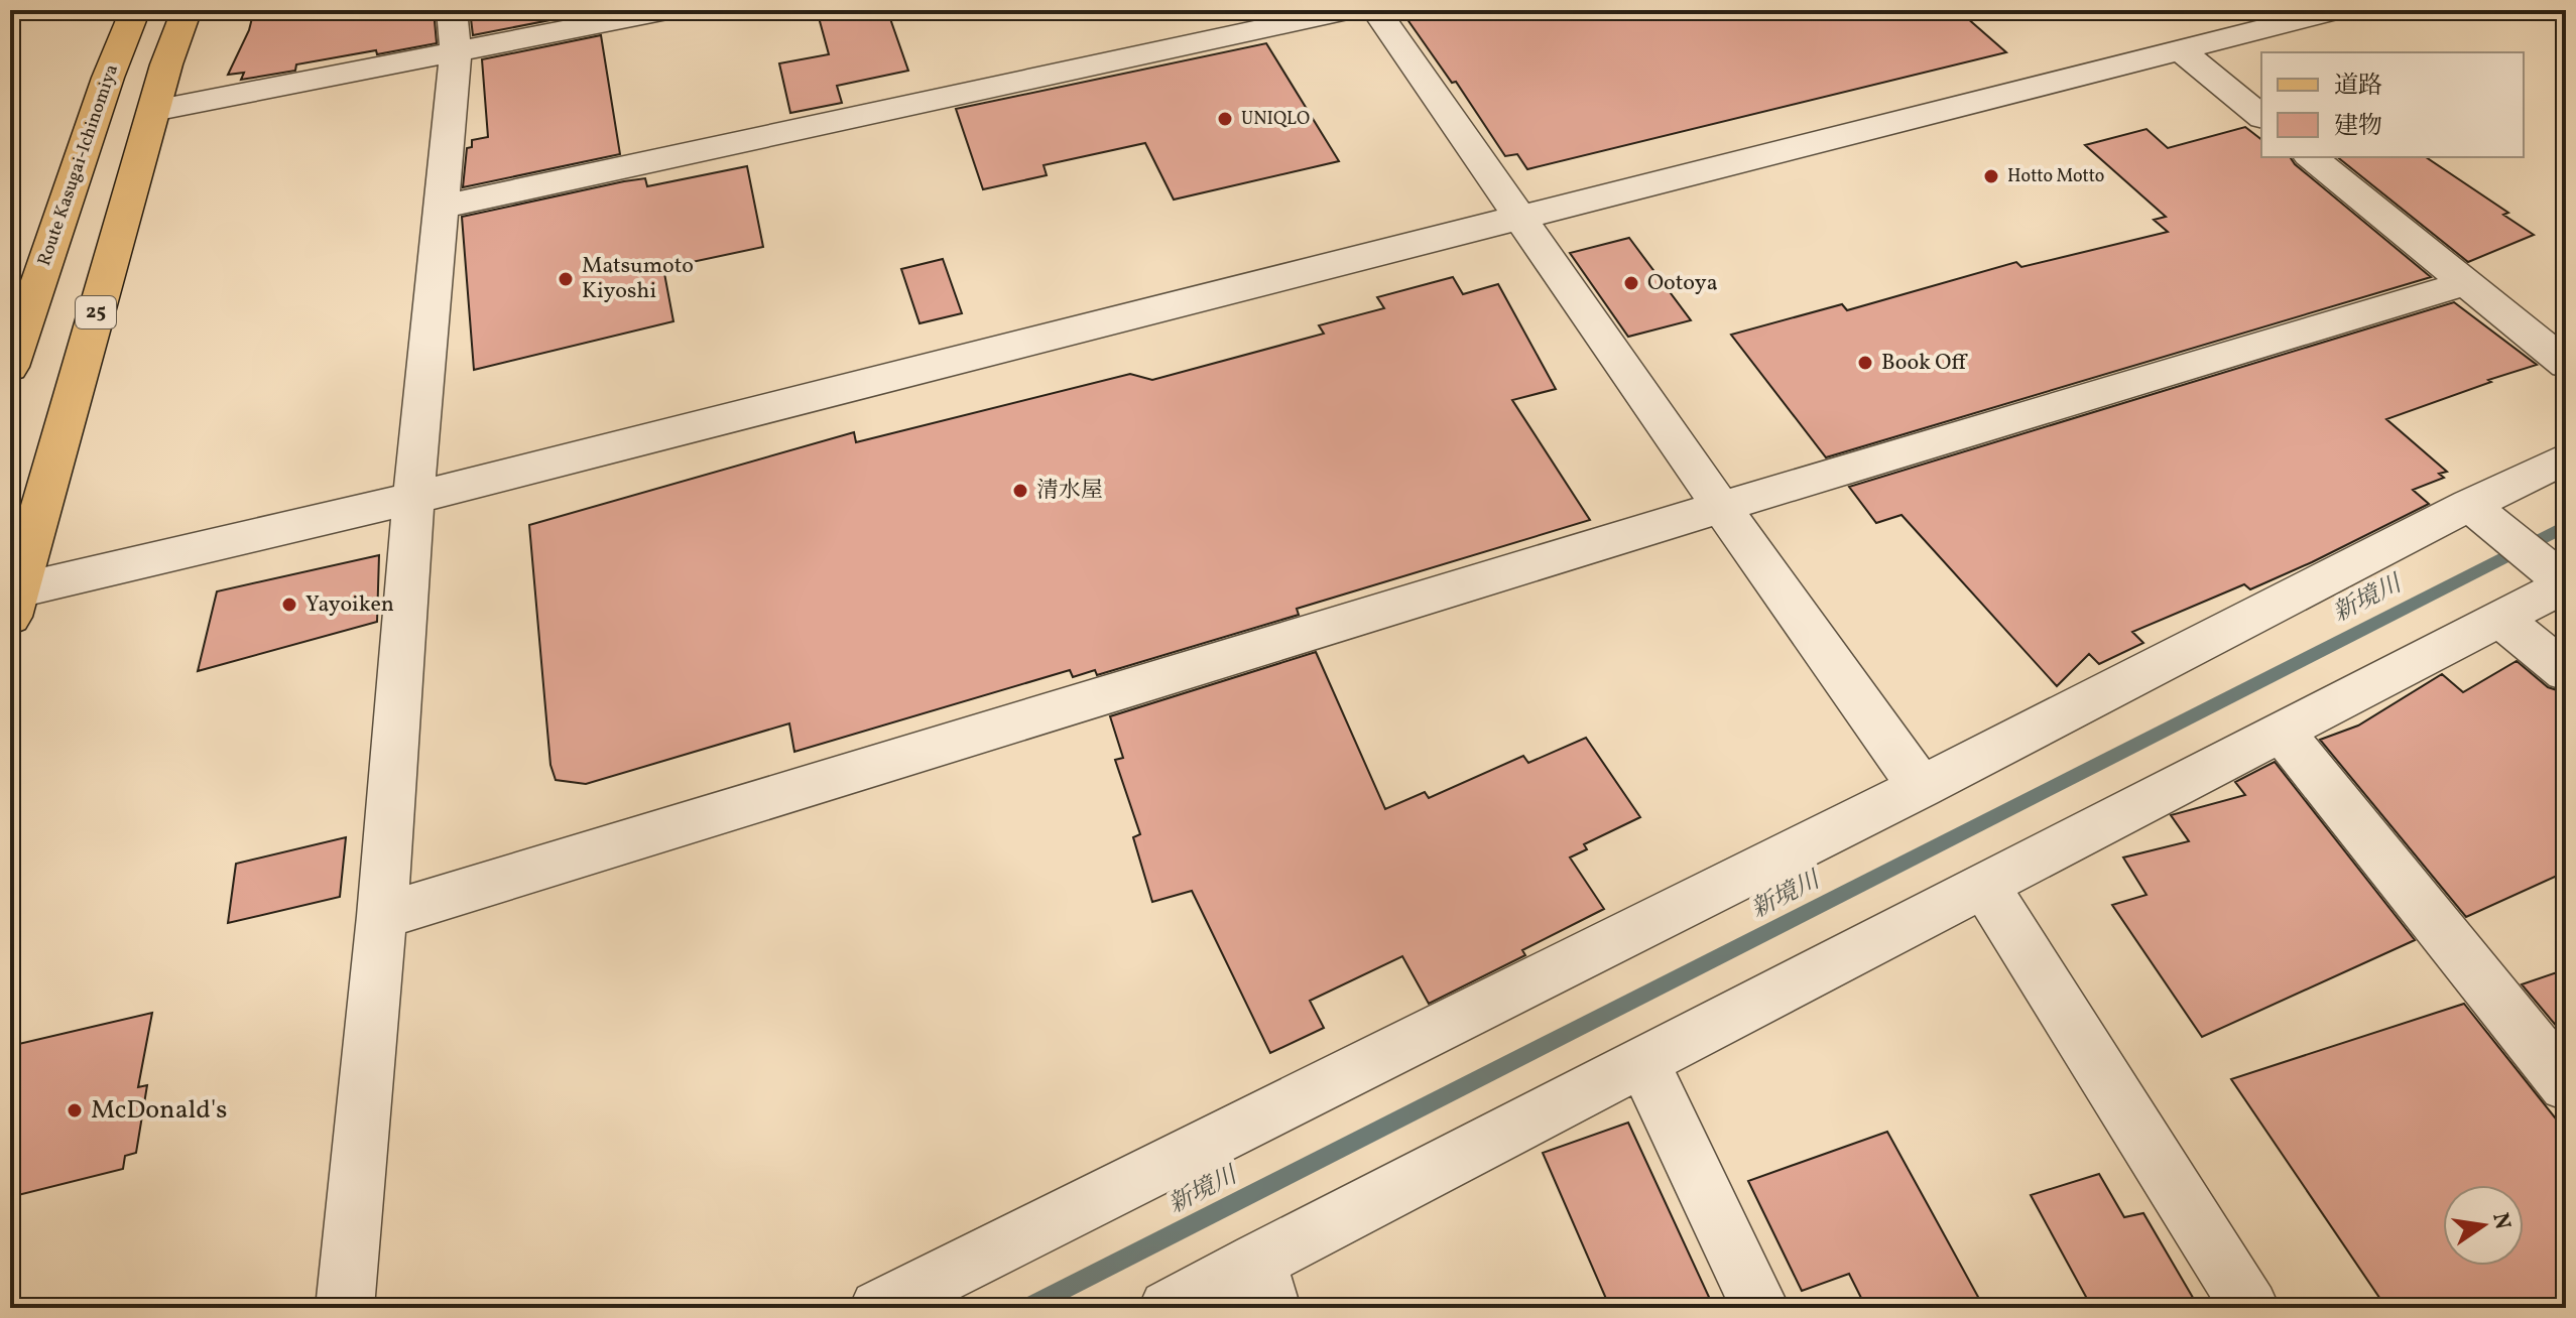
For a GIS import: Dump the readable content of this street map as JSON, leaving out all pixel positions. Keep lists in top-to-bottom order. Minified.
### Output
{"streets":{"main road":["Route Kasugai-Ichinomiya","25"]},"water":["新境川"],"places":["UNIQLO","Hotto Motto","Matsumoto Kiyoshi","Ootoya","Book Off","清水屋","Yayoiken","McDonald's"],"legend":["道路","建物"],"north":"right"}
